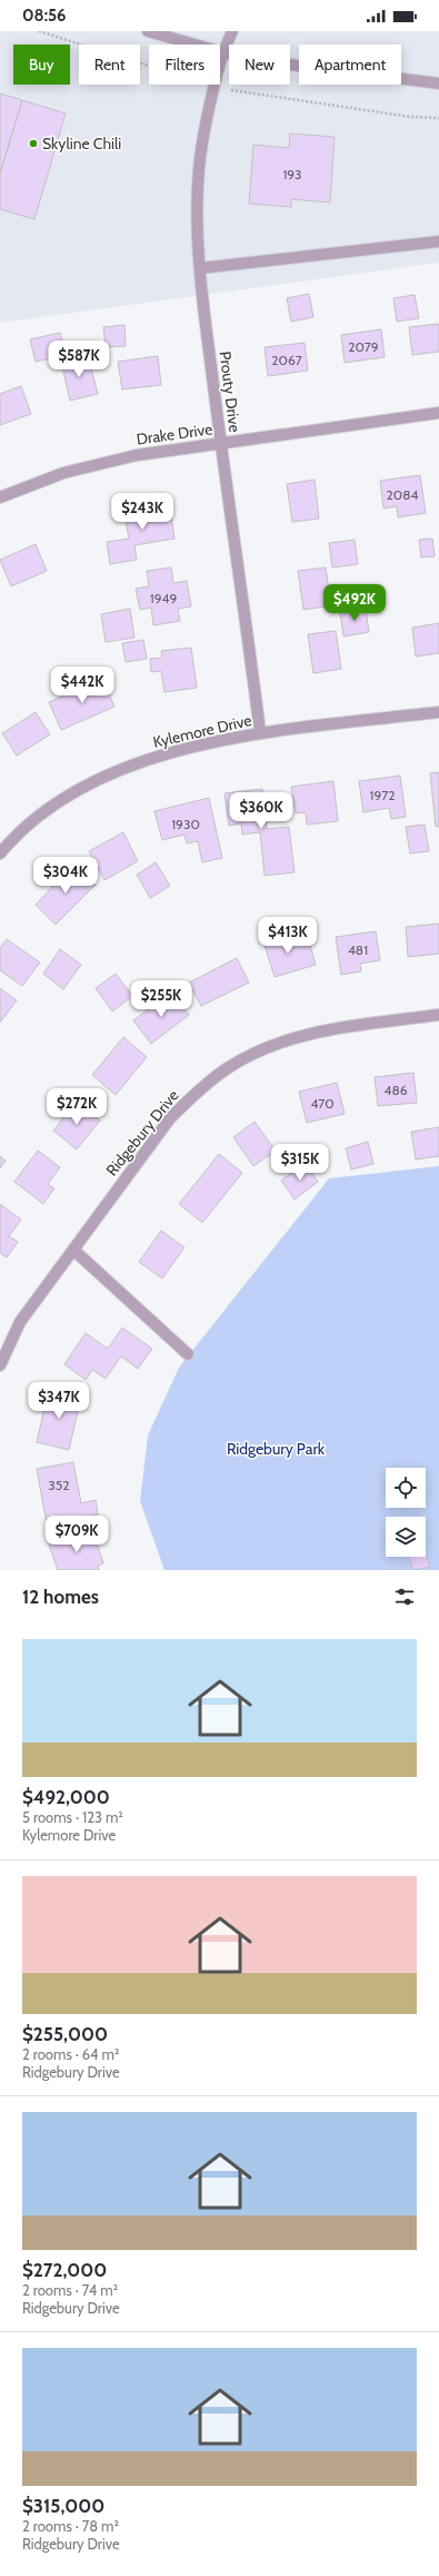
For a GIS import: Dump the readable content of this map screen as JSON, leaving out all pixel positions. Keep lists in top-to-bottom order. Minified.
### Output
{"streets":{"street":["Prouty Drive","Drake Drive","Kylemore Drive","Ridgebury Drive"]},"crossings":[["Prouty Drive","Drake Drive"],["Prouty Drive","Kylemore Drive"]],"parks":["Ridgebury Park"],"places":["Skyline Chili"],"house_numbers":["193","2079","2067","2084","1949","1972","1930","481","486","470","352"],"page":{"status":"08:56","chip":["Buy","Rent","Filters","New","Apartment"],"price":["$587K","$243K","$492K","$442K","$360K","$304K","$413K","$255K","$272K","$315K","$347K","$709K"],"heading":"12 homes","list":[{"name":"$492,000","note":"5 rooms · 123 m² · Kylemore Drive"},{"name":"$255,000","note":"2 rooms · 64 m² · Ridgebury Drive"},{"name":"$272,000","note":"2 rooms · 74 m² · Ridgebury Drive"},{"name":"$315,000","note":"2 rooms · 78 m² · Ridgebury Drive"}]}}
